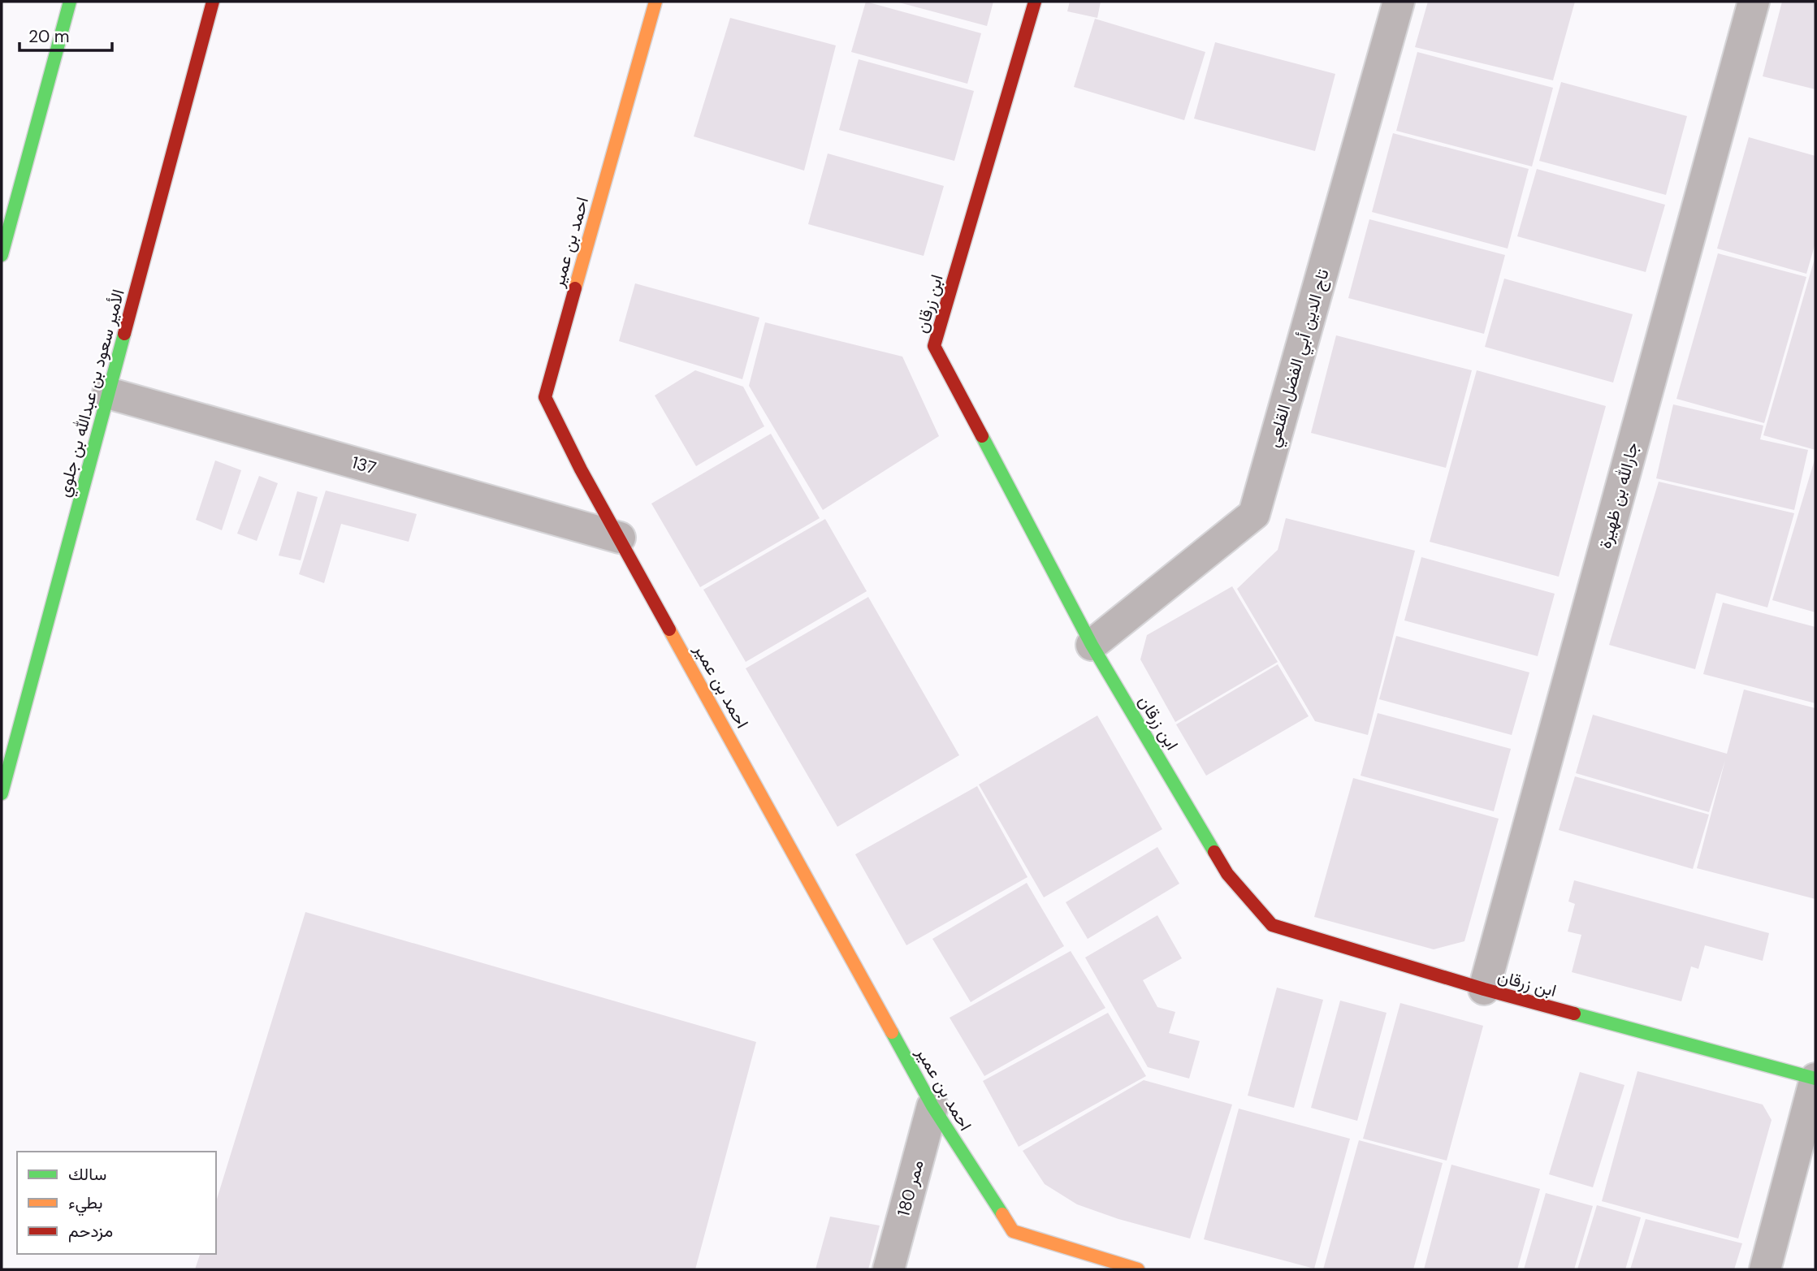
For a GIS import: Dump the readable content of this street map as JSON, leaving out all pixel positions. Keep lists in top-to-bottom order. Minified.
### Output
{"streets":{"street":["احمد بن عمير","ابن زرقان","تاج الدين أبي الفضل القلعي","الأمير سعود بن عبدالله بن جلوي","137","جارالله بن ظهيرة","ممر 180"]},"crossings":[["احمد بن عمير","137"],["احمد بن عمير","ممر 180"],["ابن زرقان","تاج الدين أبي الفضل القلعي"],["ابن زرقان","جارالله بن ظهيرة"],["الأمير سعود بن عبدالله بن جلوي","137"]],"legend":["سالك","بطيء","مزدحم"],"scale_bar":"20 m"}
